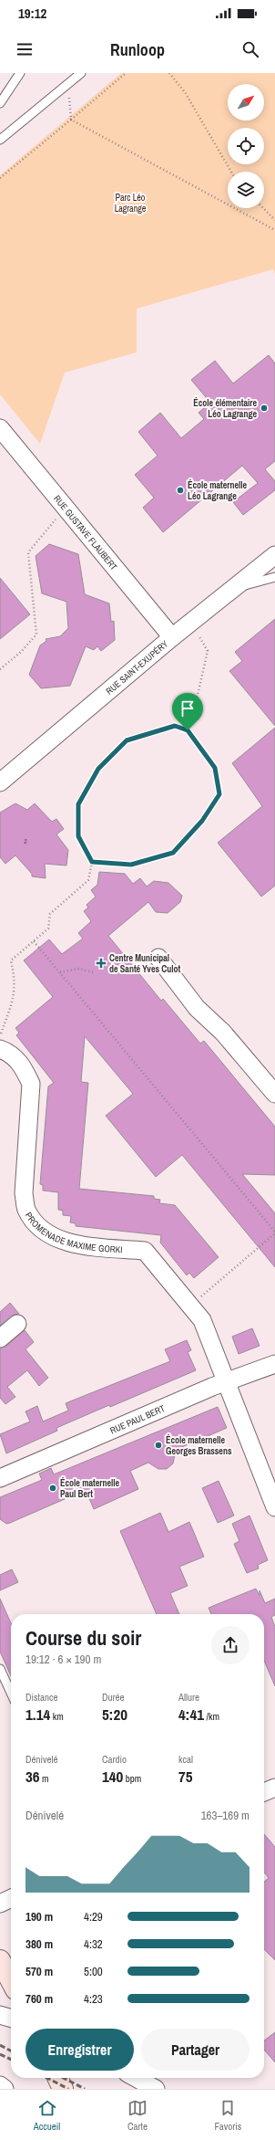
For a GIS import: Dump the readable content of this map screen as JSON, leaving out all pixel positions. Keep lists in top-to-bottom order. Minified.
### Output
{"streets":{"street":["RUE GUSTAVE FLAUBERT","RUE SAINT-EXUPÉRY","PROMENADE MAXIME GORKI","RUE PAUL BERT"]},"crossings":[["RUE GUSTAVE FLAUBERT","RUE SAINT-EXUPÉRY"],["PROMENADE MAXIME GORKI","RUE PAUL BERT"]],"parks":["Parc Léo Lagrange"],"places":{"other":["École élémentaire Léo Lagrange","École maternelle Léo Lagrange","École maternelle Georges Brassens","École maternelle Paul Bert"],"health":["Centre Municipal de Santé Yves Culot"]},"house_numbers":["2"],"north":"top right","page":{"status":"19:12","header":"Runloop","heading":["Course du soir","19:12 · 6 × 190 m"],"stats":[["Distance","1.14 km"],["Durée","5:20"],["Allure","4:41 /km"],["Dénivelé","36 m"],["Cardio","140 bpm"],["kcal","75"]],"chart":["Dénivelé","163–169 m"],"list":[{"name":"190 m","note":"4:29"},{"name":"380 m","note":"4:32"},{"name":"570 m","note":"5:00"},{"name":"760 m","note":"4:23"}],"buttons":["Enregistrer","Partager"],"tabs":["Accueil","Carte","Favoris"]}}
